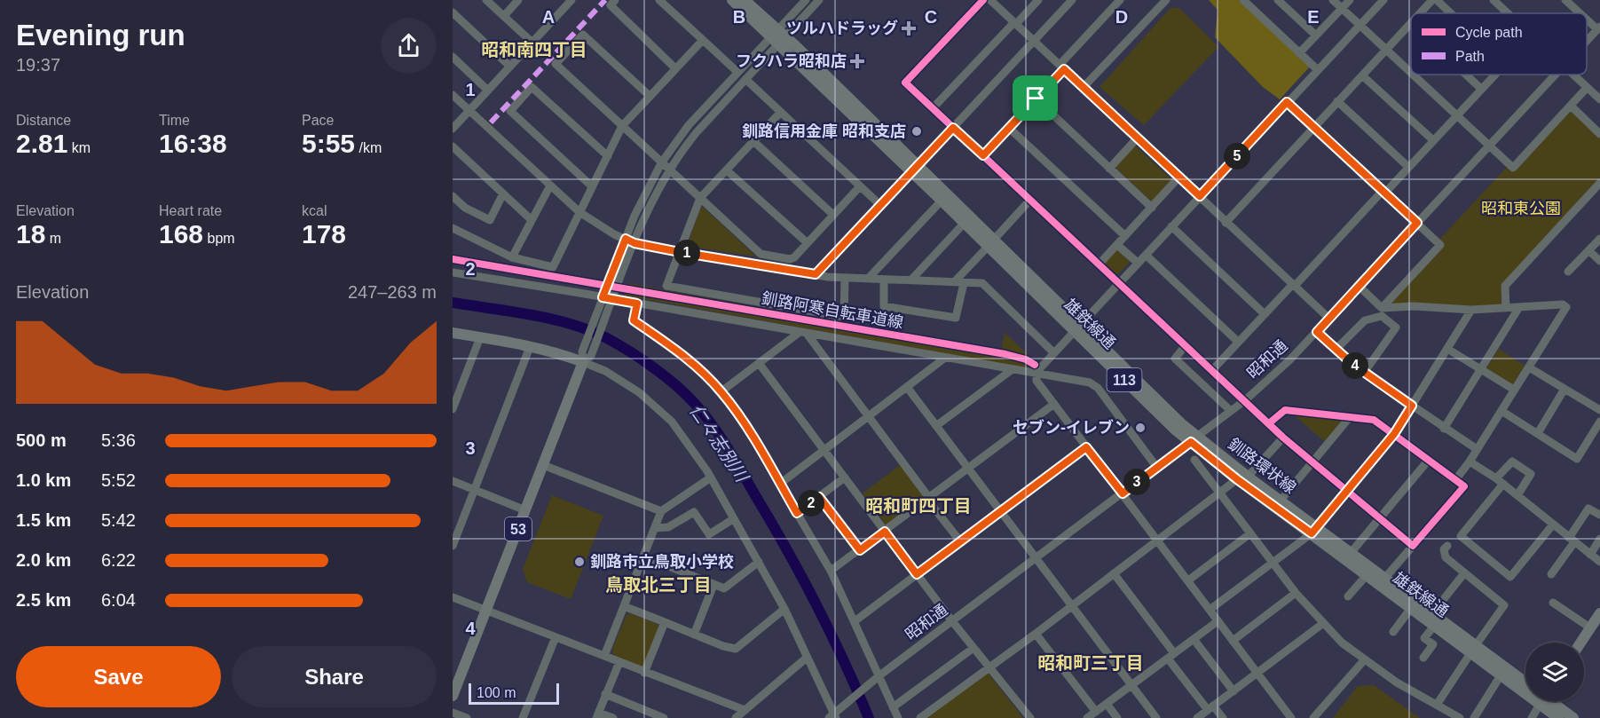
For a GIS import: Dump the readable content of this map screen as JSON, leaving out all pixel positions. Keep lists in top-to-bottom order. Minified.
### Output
{"streets":{"main road":["雄鉄線通","113","釧路環状線","53"],"street":["昭和通"],"cycle path":["釧路阿寒自転車道線"]},"crossings":[["雄鉄線通","昭和通"],["雄鉄線通","113"],["雄鉄線通","釧路環状線"]],"districts":["昭和南四丁目","昭和町四丁目","鳥取北三丁目","昭和町三丁目"],"water":["仁々志別川"],"parks":["昭和東公園"],"places":{"health":["ツルハドラッグ","フクハラ昭和店"],"other":["釧路信用金庫 昭和支店","セブン-イレブン","釧路市立鳥取小学校"]},"legend":["Cycle path","Path"],"scale_bar":"100 m","page":{"heading":["Evening run","19:37"],"stats":[["Distance","2.81 km"],["Time","16:38"],["Pace","5:55 /km"],["Elevation","18 m"],["Heart rate","168 bpm"],["kcal","178"]],"pins":["5","1","4","3","2"],"chart":["Elevation","247–263 m"],"list":[{"name":"500 m","note":"5:36"},{"name":"1.0 km","note":"5:52"},{"name":"1.5 km","note":"5:42"},{"name":"2.0 km","note":"6:22"},{"name":"2.5 km","note":"6:04"}],"buttons":["Save","Share"],"scale":"100 m"},"grid":{"columns":["A","B","C","D","E"],"rows":["1","2","3","4"]}}
